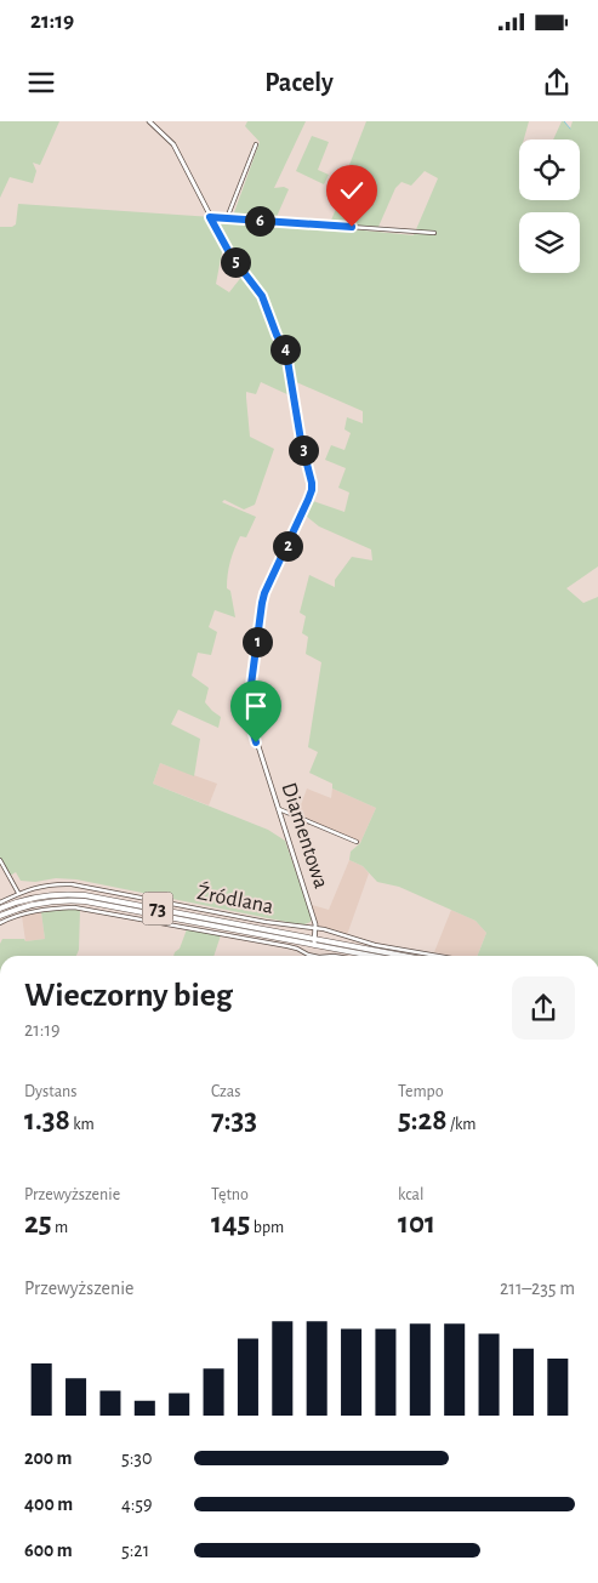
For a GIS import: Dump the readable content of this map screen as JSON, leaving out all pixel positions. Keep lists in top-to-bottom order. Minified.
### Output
{"streets":{"main road":["73"],"street":["Diamentowa","Źródlana"]},"crossings":[["Diamentowa","Źródlana"],["Diamentowa","73"]],"page":{"status":"21:19","header":"Pacely","pins":["6","5","4","3","2","1"],"heading":["Wieczorny bieg","21:19"],"stats":[["Dystans","1.38 km"],["Czas","7:33"],["Tempo","5:28 /km"],["Przewyższenie","25 m"],["Tętno","145 bpm"],["kcal","101"]],"chart":["Przewyższenie","211–235 m"],"list":[{"name":"200 m","note":"5:30"},{"name":"400 m","note":"4:59"},{"name":"600 m","note":"5:21"}]}}
